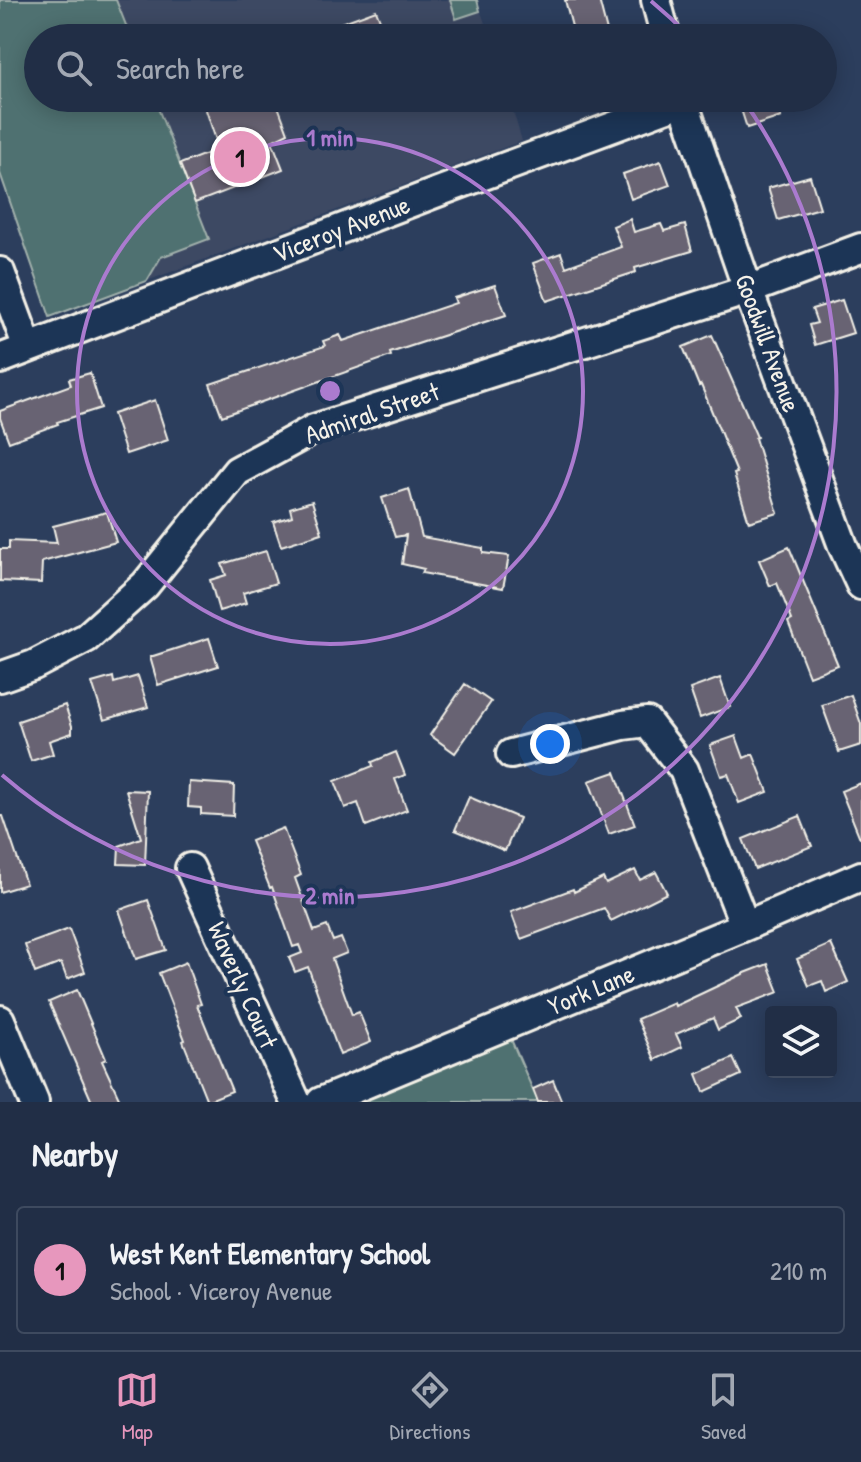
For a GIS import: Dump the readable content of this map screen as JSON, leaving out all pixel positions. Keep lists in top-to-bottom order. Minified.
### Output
{"streets":{"street":["Viceroy Avenue","Goodwill Avenue","Admiral Street","Waverly Court","York Lane"]},"crossings":[["Goodwill Avenue","Admiral Street"]],"page":{"search":"Search here","pins":"1","heading":"Nearby","list":[{"mark":"1","name":"West Kent Elementary School","note":"School · Viceroy Avenue","value":"210 m"}],"nav":["Map","Directions","Saved"]},"rings":["1 min","2 min"]}
